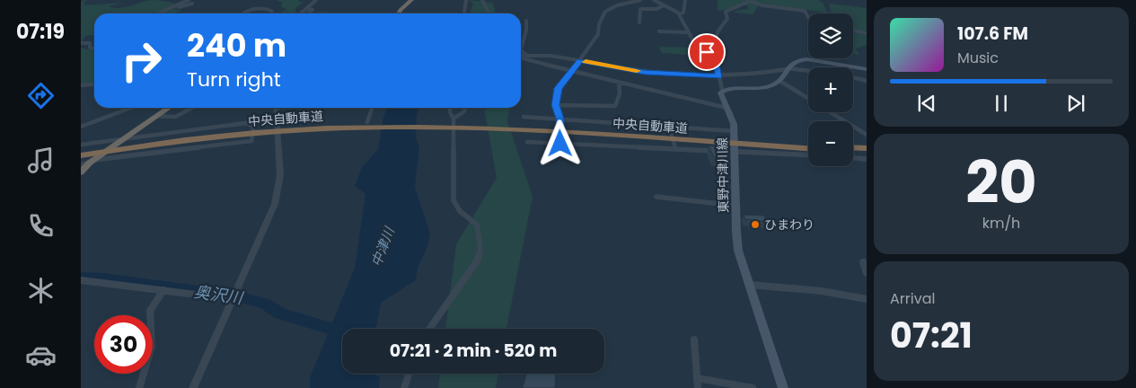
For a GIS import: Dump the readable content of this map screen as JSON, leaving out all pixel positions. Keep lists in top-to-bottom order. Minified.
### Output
{"streets":{"highway":["中央自動車道"],"main road":["東野中津川線"]},"water":["中津川","奥沢川"],"places":["ひまわり"],"page":{"tabs":"07:19","map_buttons":["+","−"],"turn":["240 m","Turn right"],"song":["107.6 FM","Music"],"tile":[["20","km/h"],["Arrival","07:21"]],"limit":"30","trip":"07:21 · 2 min · 520 m"}}
